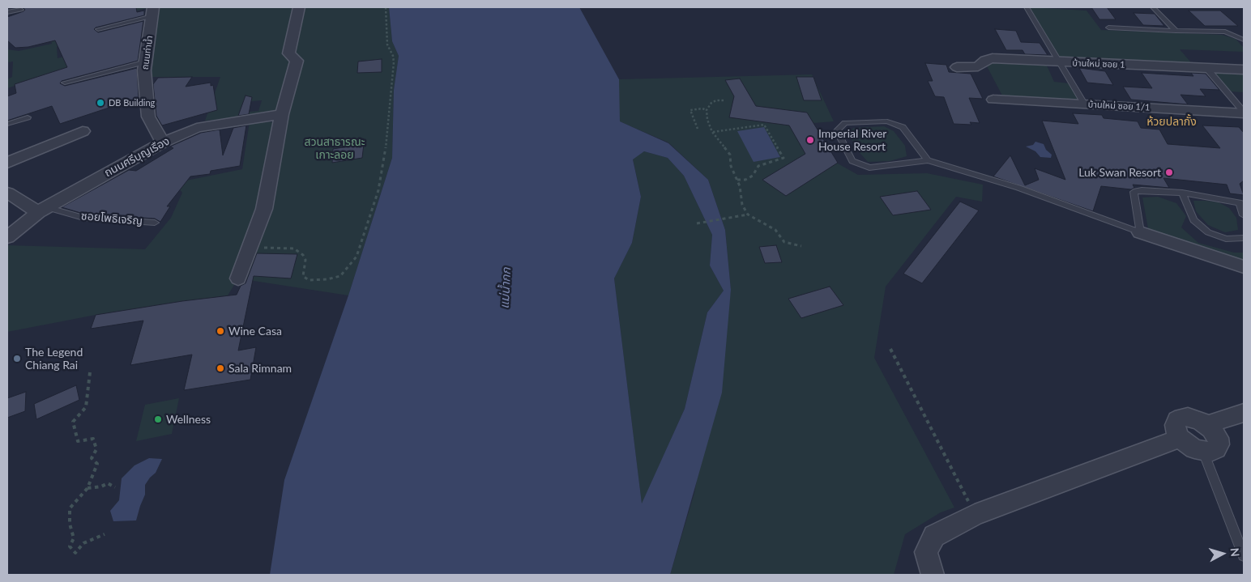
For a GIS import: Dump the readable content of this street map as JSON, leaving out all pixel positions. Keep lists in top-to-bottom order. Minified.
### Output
{"streets":{"street":["ถนนท่าน้ำ","บ้านใหม่ ซอย 1","บ้านใหม่ ซอย 1/1","ถนนศรีบุญเรือง"],"lane":["ซอยโพธิเจริญ"]},"crossings":[["ถนนท่าน้ำ","ถนนศรีบุญเรือง"],["ถนนศรีบุญเรือง","ซอยโพธิเจริญ"]],"districts":["ห้วยปลากั้ง"],"water":["แม่น้ำกก"],"parks":["สวนสาธารณะ เกาะลอย"],"places":["DB Building","Imperial River House Resort","Luk Swan Resort","Wine Casa","The Legend Chiang Rai","Sala Rimnam","Wellness"],"north":"right"}
